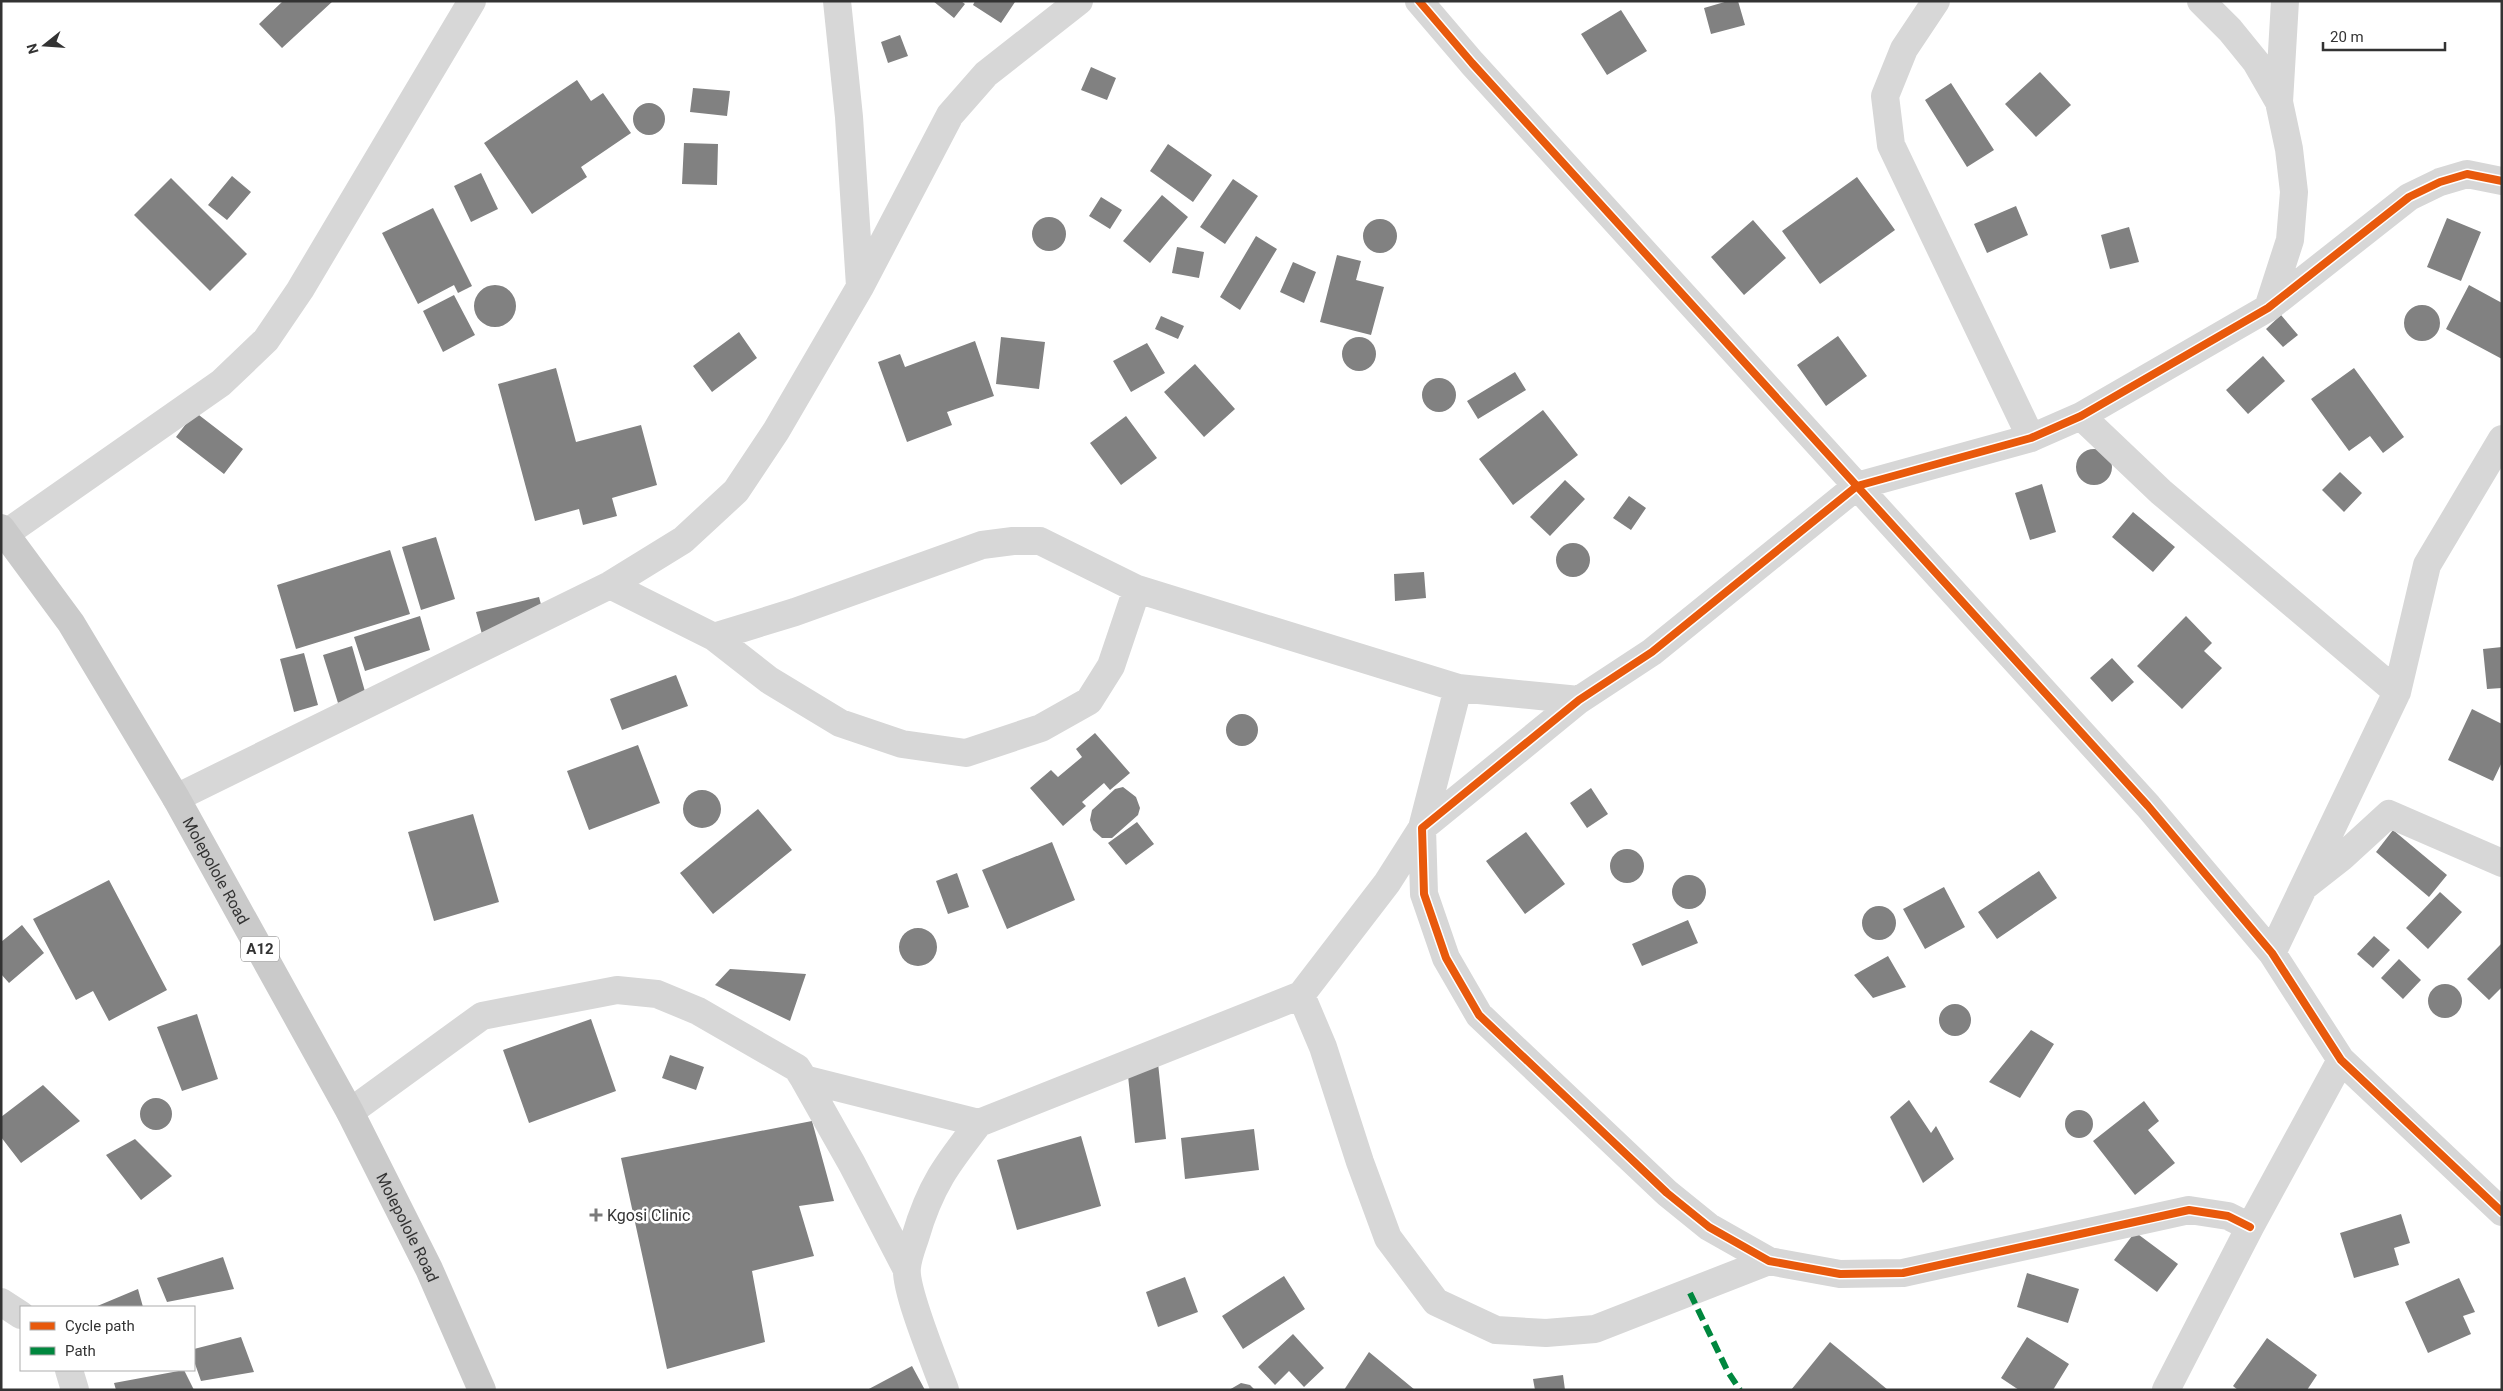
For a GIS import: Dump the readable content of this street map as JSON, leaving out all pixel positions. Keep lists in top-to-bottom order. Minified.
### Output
{"streets":{"main road":["Molepolole Road","A12"]},"places":{"health":["Kgosi Clinic"]},"legend":["Cycle path","Path"],"scale_bar":"20 m","north":"left"}
